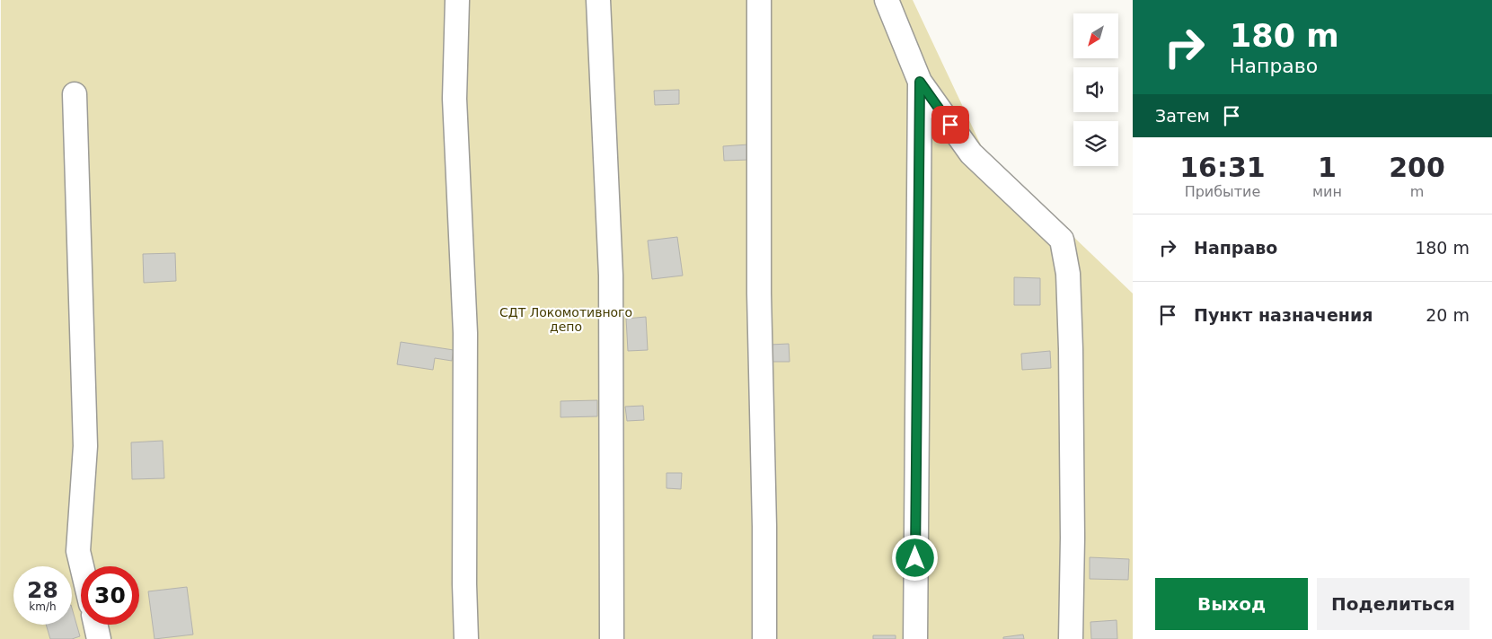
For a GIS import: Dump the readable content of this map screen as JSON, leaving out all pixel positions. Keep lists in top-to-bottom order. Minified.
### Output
{"parks":["СДТ Локомотивного депо"],"north":"bottom left","page":{"turn":["180 m","Направо"],"then":"Затем","eta":["16:31","Прибытие","1","мин","200","m"],"list":[{"name":"Направо","value":"180 m"},{"name":"Пункт назначения","value":"20 m"}],"speed":"28 km/h","limit":"30","buttons":["Выход","Поделиться"]}}
